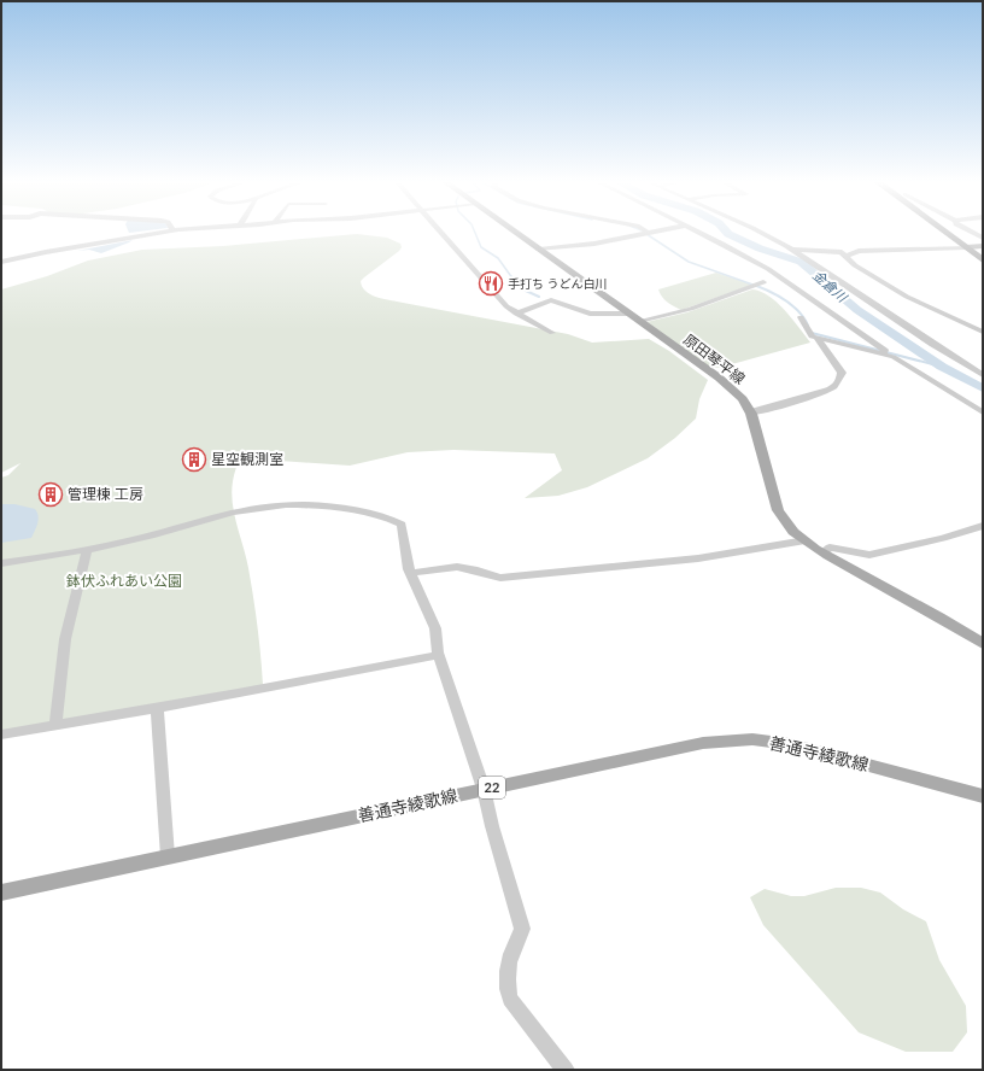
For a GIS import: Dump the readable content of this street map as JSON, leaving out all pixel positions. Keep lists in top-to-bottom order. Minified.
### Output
{"streets":{"main road":["原田琴平線","善通寺綾歌線","22"]},"water":["金倉川"],"parks":["鉢伏ふれあい公園"],"places":{"restaurant":["手打ち うどん白川"],"building":["星空観測室","管理棟 工房"]}}
